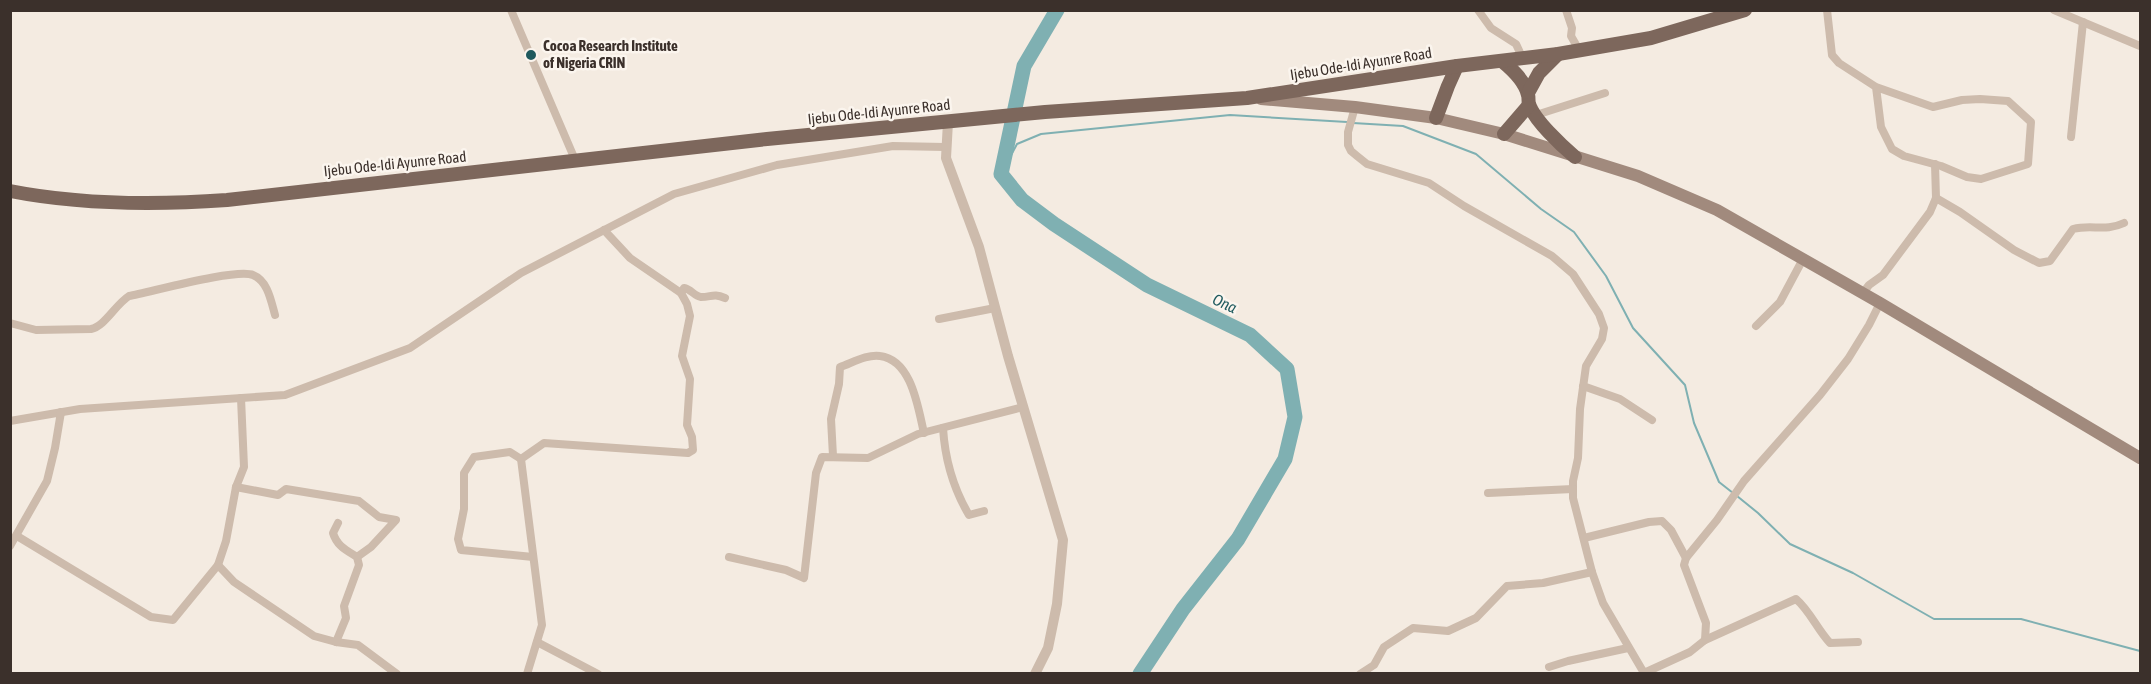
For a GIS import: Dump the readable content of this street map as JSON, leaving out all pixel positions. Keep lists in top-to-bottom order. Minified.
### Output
{"streets":{"main road":["Ijebu Ode-Idi Ayunre Road"]},"water":["Ona"],"places":["Cocoa Research Institute of Nigeria CRIN"]}
